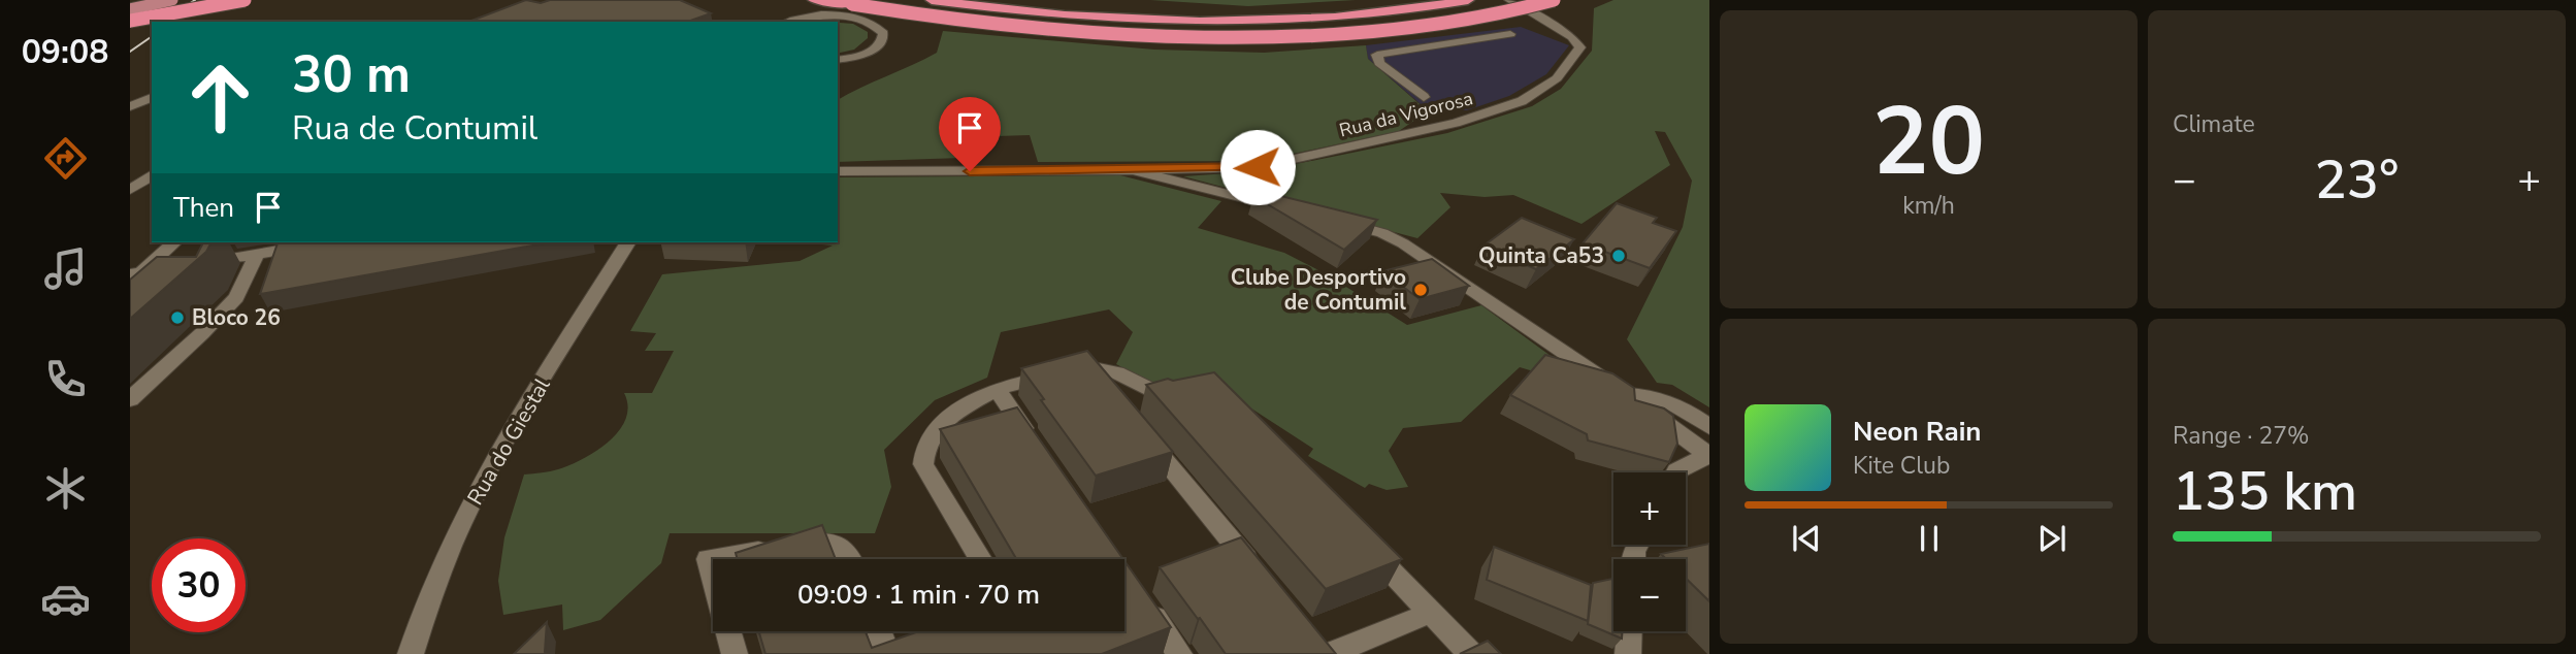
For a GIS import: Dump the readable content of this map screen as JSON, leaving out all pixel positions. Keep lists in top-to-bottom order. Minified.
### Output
{"streets":{"street":["Rua da Vigorosa","Rua do Giestal"]},"places":["Quinta Ca53","Clube Desportivo de Contumil","Bloco 26"],"page":{"tabs":"09:08","tile":[["20","km/h"],"Climate",["Range · 27%","135 km"]],"turn":["30 m","Rua de Contumil"],"heat":["−","23°","+"],"then":"Then","song":["Neon Rain","Kite Club"],"map_buttons":["+","−"],"limit":"30","trip":"09:09 · 1 min · 70 m"}}
